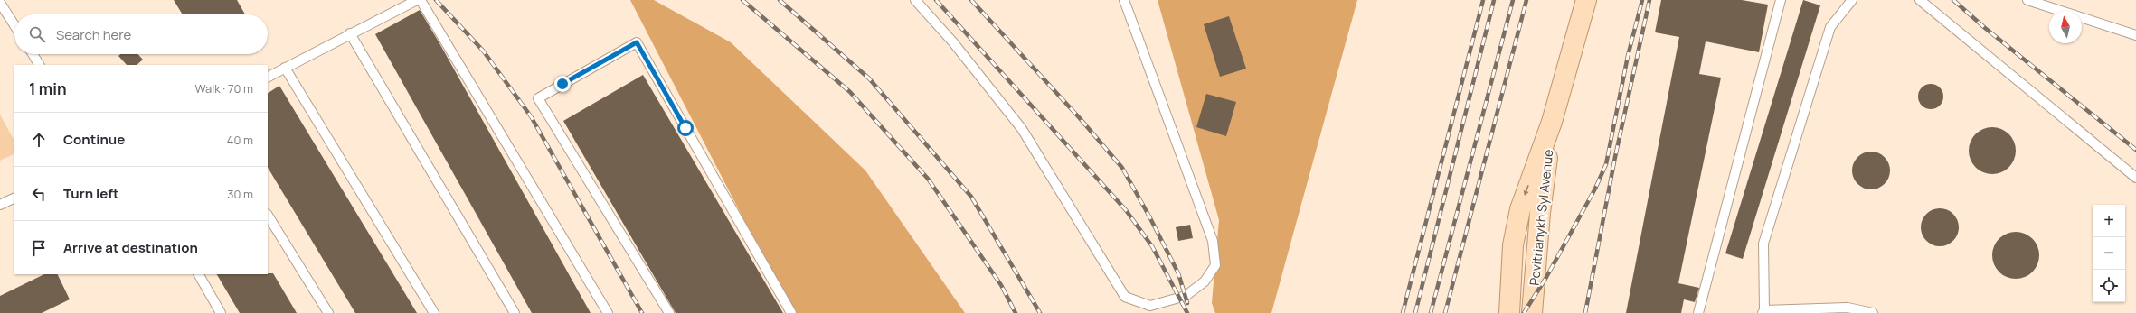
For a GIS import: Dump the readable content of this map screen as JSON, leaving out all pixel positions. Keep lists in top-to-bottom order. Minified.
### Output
{"streets":{"main road":["Povitrianykh Syl Avenue"]},"north":"top","page":{"search":"Search here","heading":["1 min","Walk · 70 m"],"list":[["Continue","40 m"],["Turn left","30 m"],"Arrive at destination"],"map_buttons":["+","−"]}}
